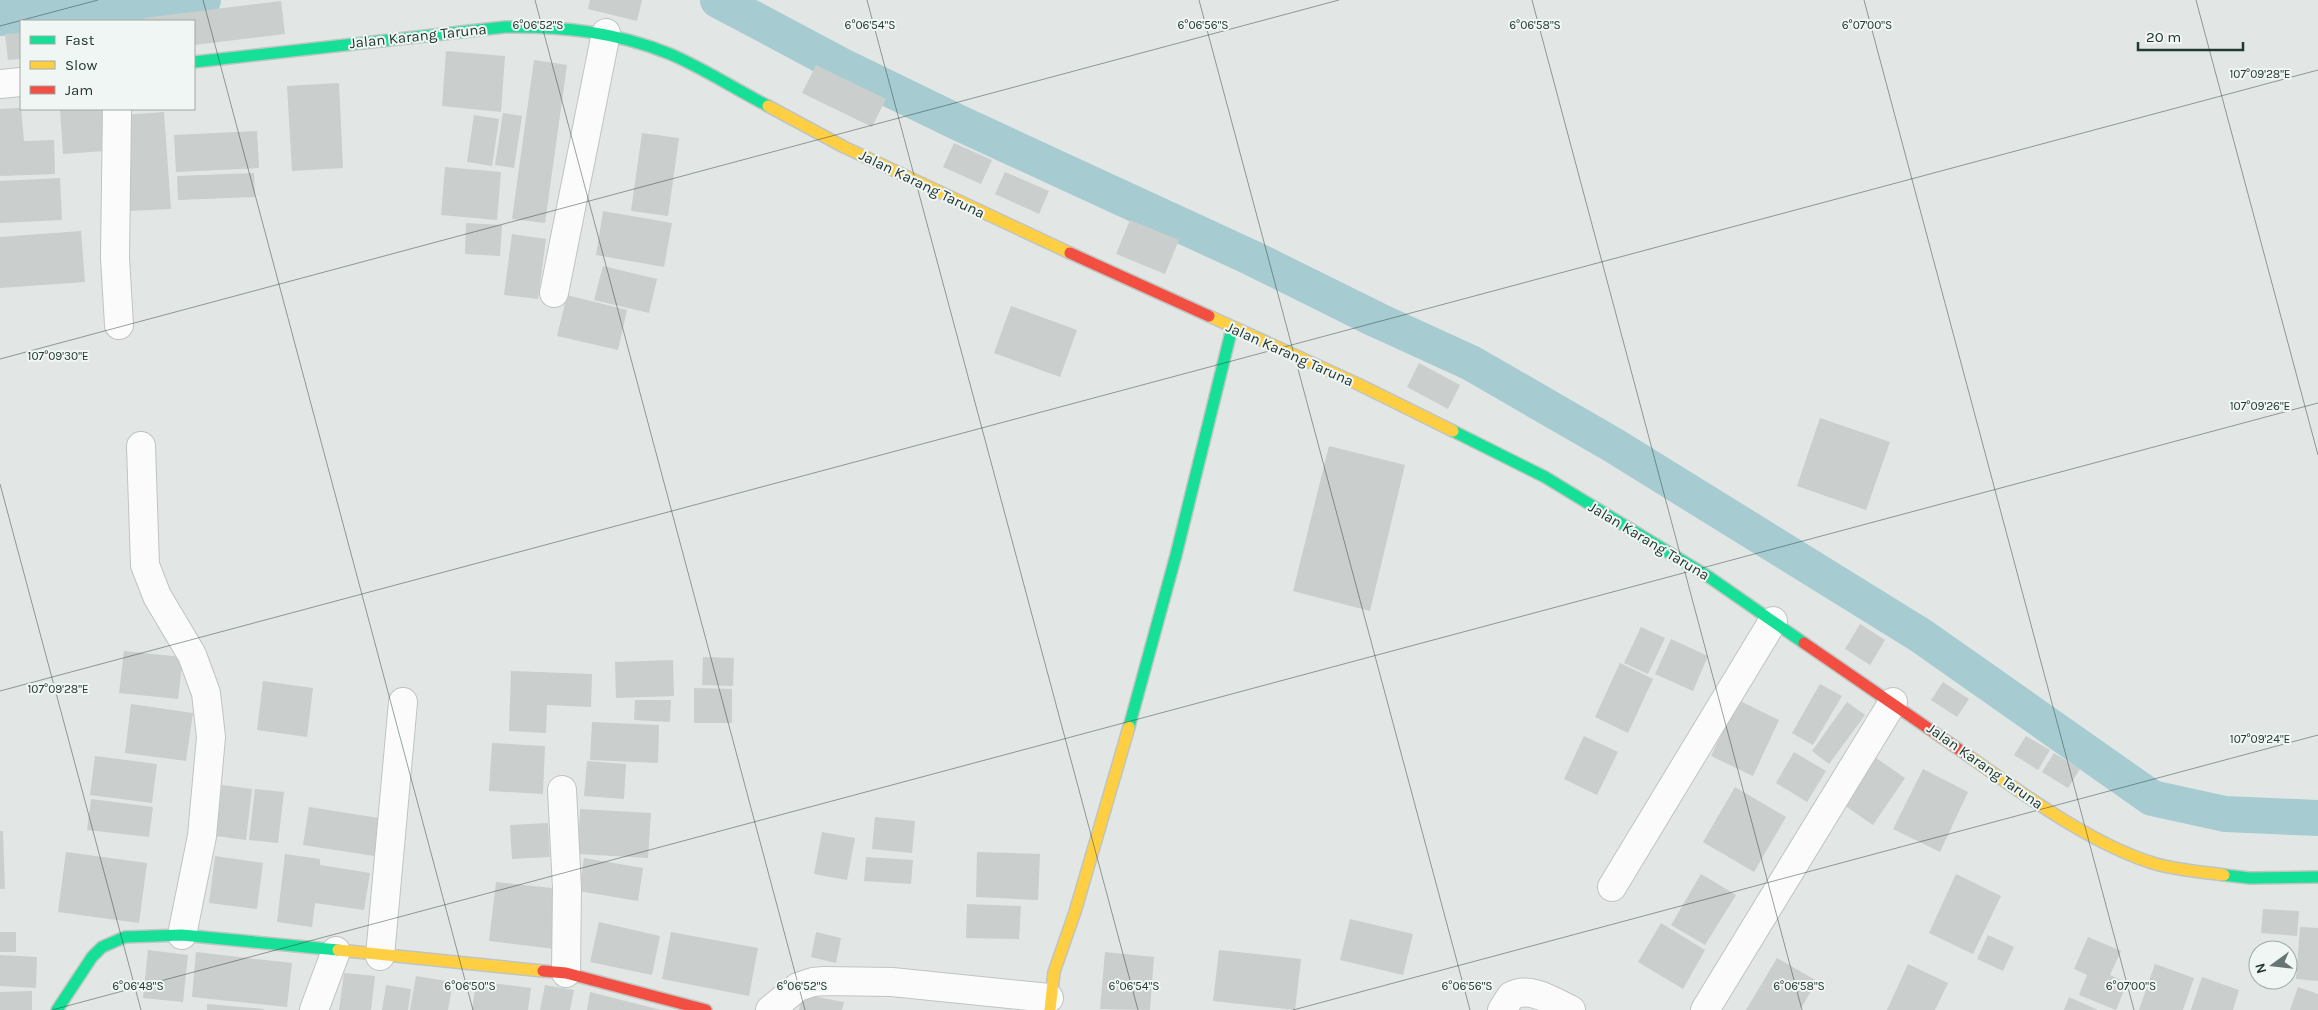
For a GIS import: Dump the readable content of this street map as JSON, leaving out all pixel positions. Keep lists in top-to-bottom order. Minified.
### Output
{"streets":{"street":["Jalan Karang Taruna"]},"legend":["Fast","Slow","Jam"],"scale_bar":"20 m","north":"left","coordinates":["6°06'52\"S","6°06'54\"S","6°06'56\"S","6°06'58\"S","6°07'00\"S","107°09'28\"E","107°09'30\"E","107°09'26\"E","107°09'24\"E","6°06'48\"S","6°06'50\"S"]}
